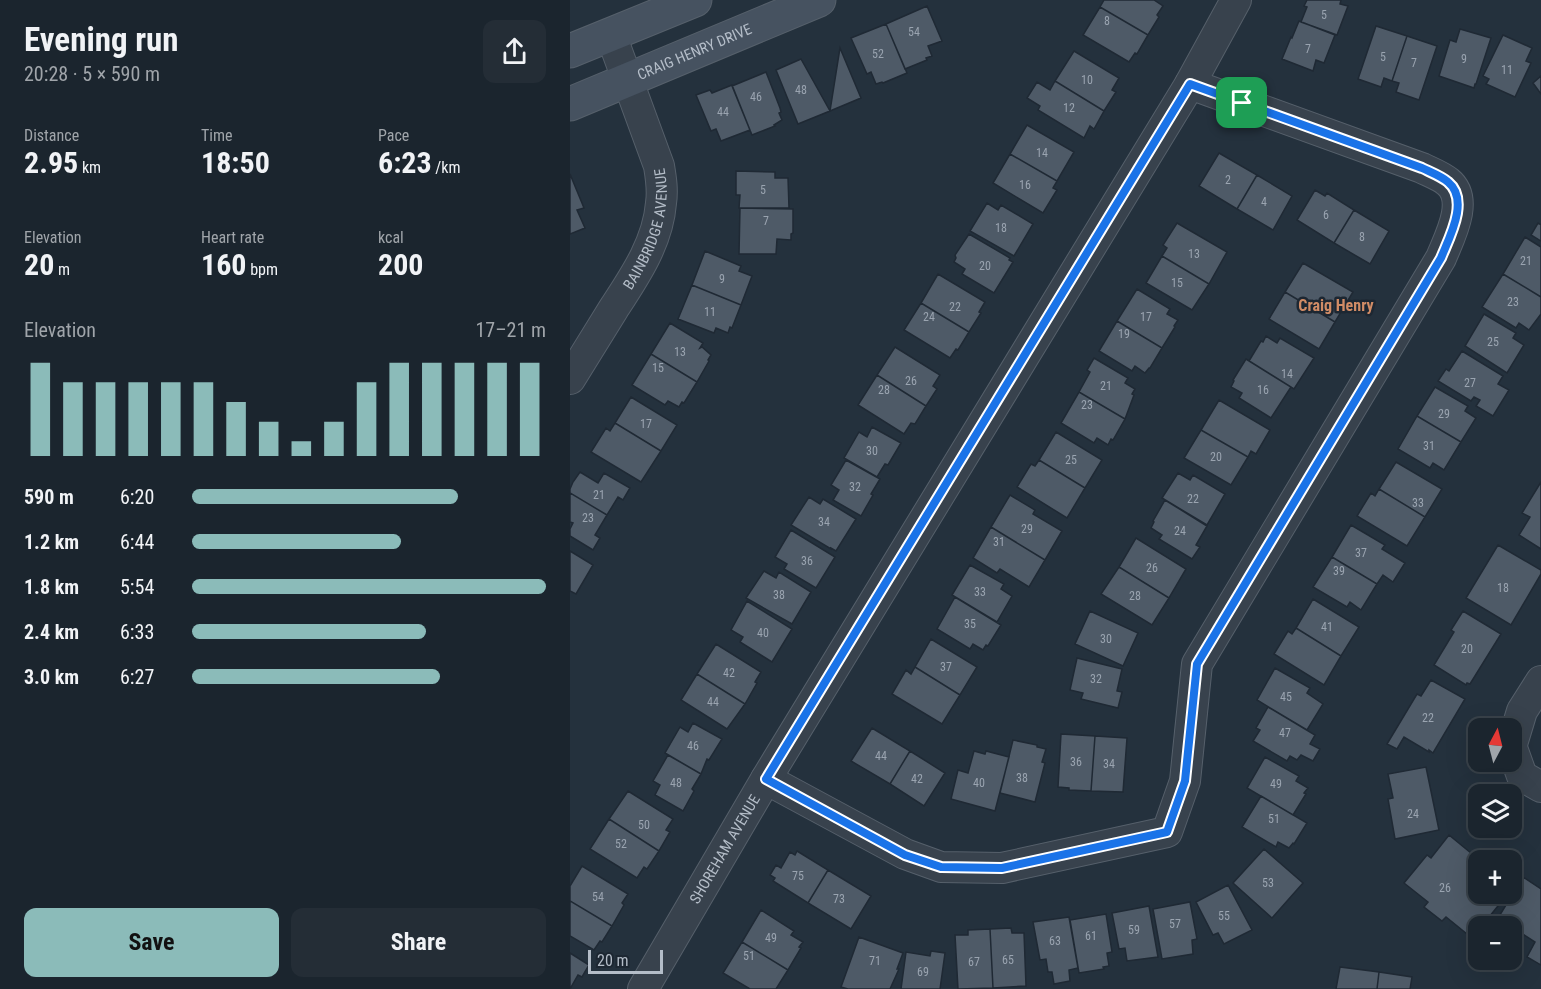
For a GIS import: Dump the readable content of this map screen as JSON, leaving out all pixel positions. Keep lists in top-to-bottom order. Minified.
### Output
{"streets":{"street":["CRAIG HENRY DRIVE","BAINBRIDGE AVENUE","SHOREHAM AVENUE"]},"crossings":[["CRAIG HENRY DRIVE","BAINBRIDGE AVENUE"]],"districts":["Craig Henry"],"house_numbers":["5","8","54","7","52","5","9","7","11","10","48","46","12","44","14","2","16","5","4","6","7","18","8","13","21","20","9","15","23","22","11","24","17","19","25","13","15","14","26","27","21","28","16","23","29","17","31","30","20","25","32","21","22","33","23","34","29","24","31","37","36","26","39","18","33","38","28","35","41","40","30","20","37","42","32","45","44","22","47","46","44","36","34","38","42","48","40","49","24","51","50","52","75","53","26","54","73","55","57","59","61","49","63","51","65","71","67","69"],"scale_bar":"20 m","north":"top","page":{"heading":["Evening run","20:28 · 5 × 590 m"],"stats":[["Distance","2.95 km"],["Time","18:50"],["Pace","6:23 /km"],["Elevation","20 m"],["Heart rate","160 bpm"],["kcal","200"]],"chart":["Elevation","17–21 m"],"list":[{"name":"590 m","note":"6:20"},{"name":"1.2 km","note":"6:44"},{"name":"1.8 km","note":"5:54"},{"name":"2.4 km","note":"6:33"},{"name":"3.0 km","note":"6:27"}],"map_buttons":["+","−"],"buttons":["Save","Share"],"scale":"20 m"}}
